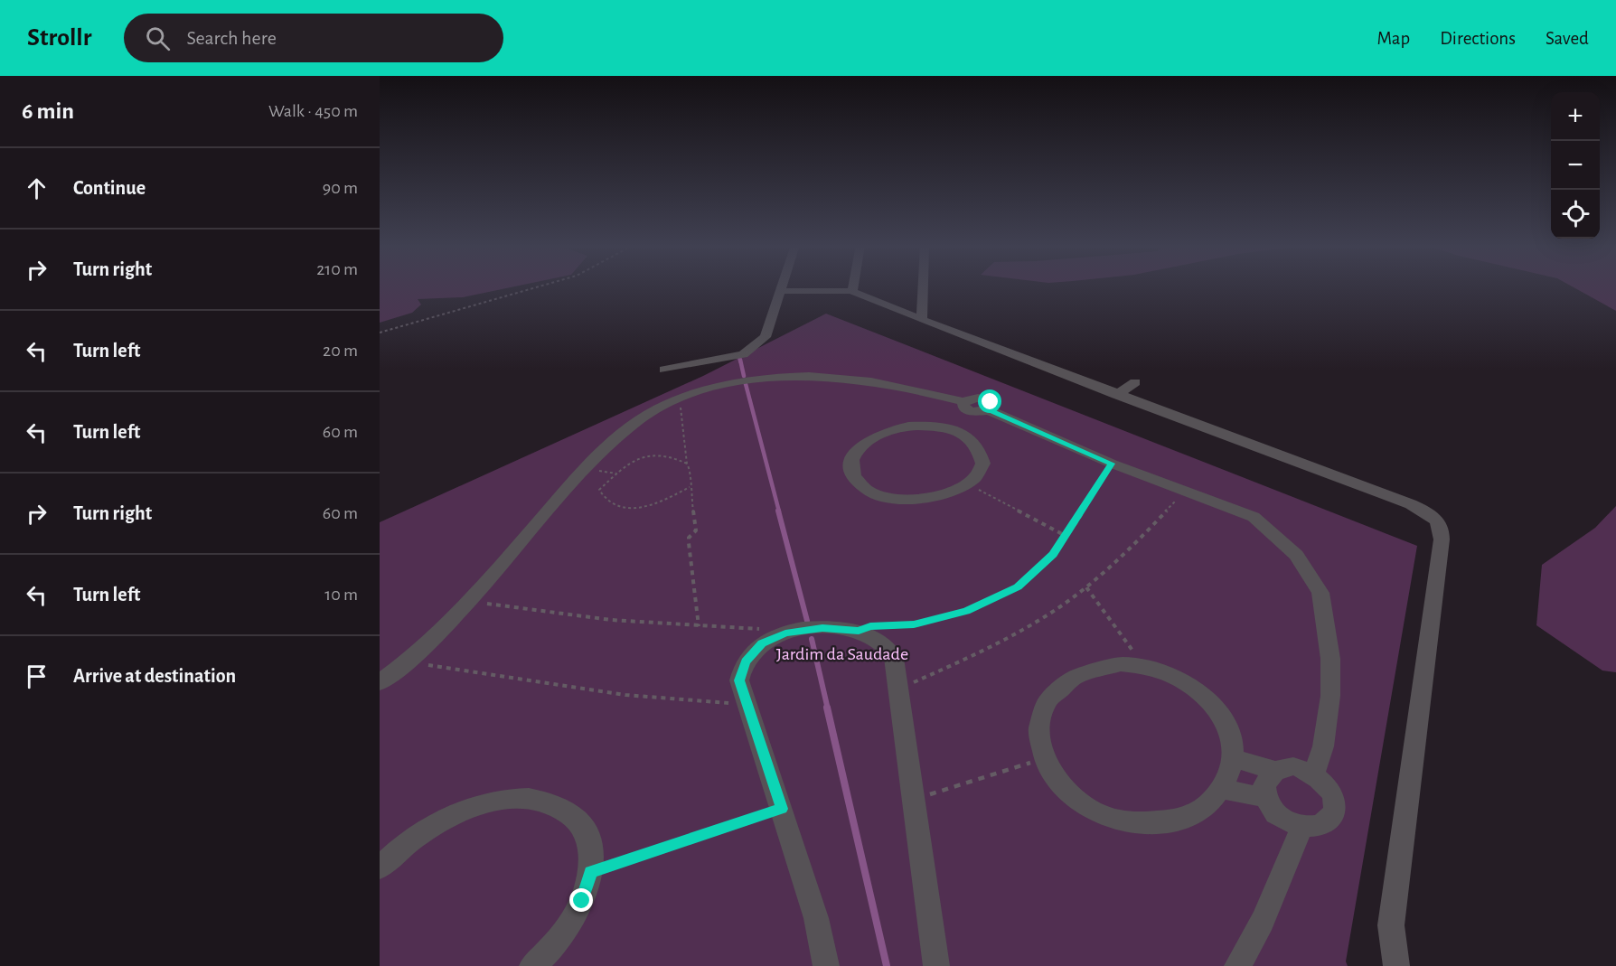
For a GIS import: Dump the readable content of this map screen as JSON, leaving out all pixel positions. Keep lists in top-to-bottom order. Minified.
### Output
{"parks":["Jardim da Saudade"],"page":{"header":"Strollr","search":"Search here","nav":["Map","Directions","Saved"],"heading":["6 min","Walk · 450 m"],"map_buttons":["+","−"],"list":[["Continue","90 m"],["Turn right","210 m"],["Turn left","20 m"],["Turn left","60 m"],["Turn right","60 m"],["Turn left","10 m"],"Arrive at destination"]}}
